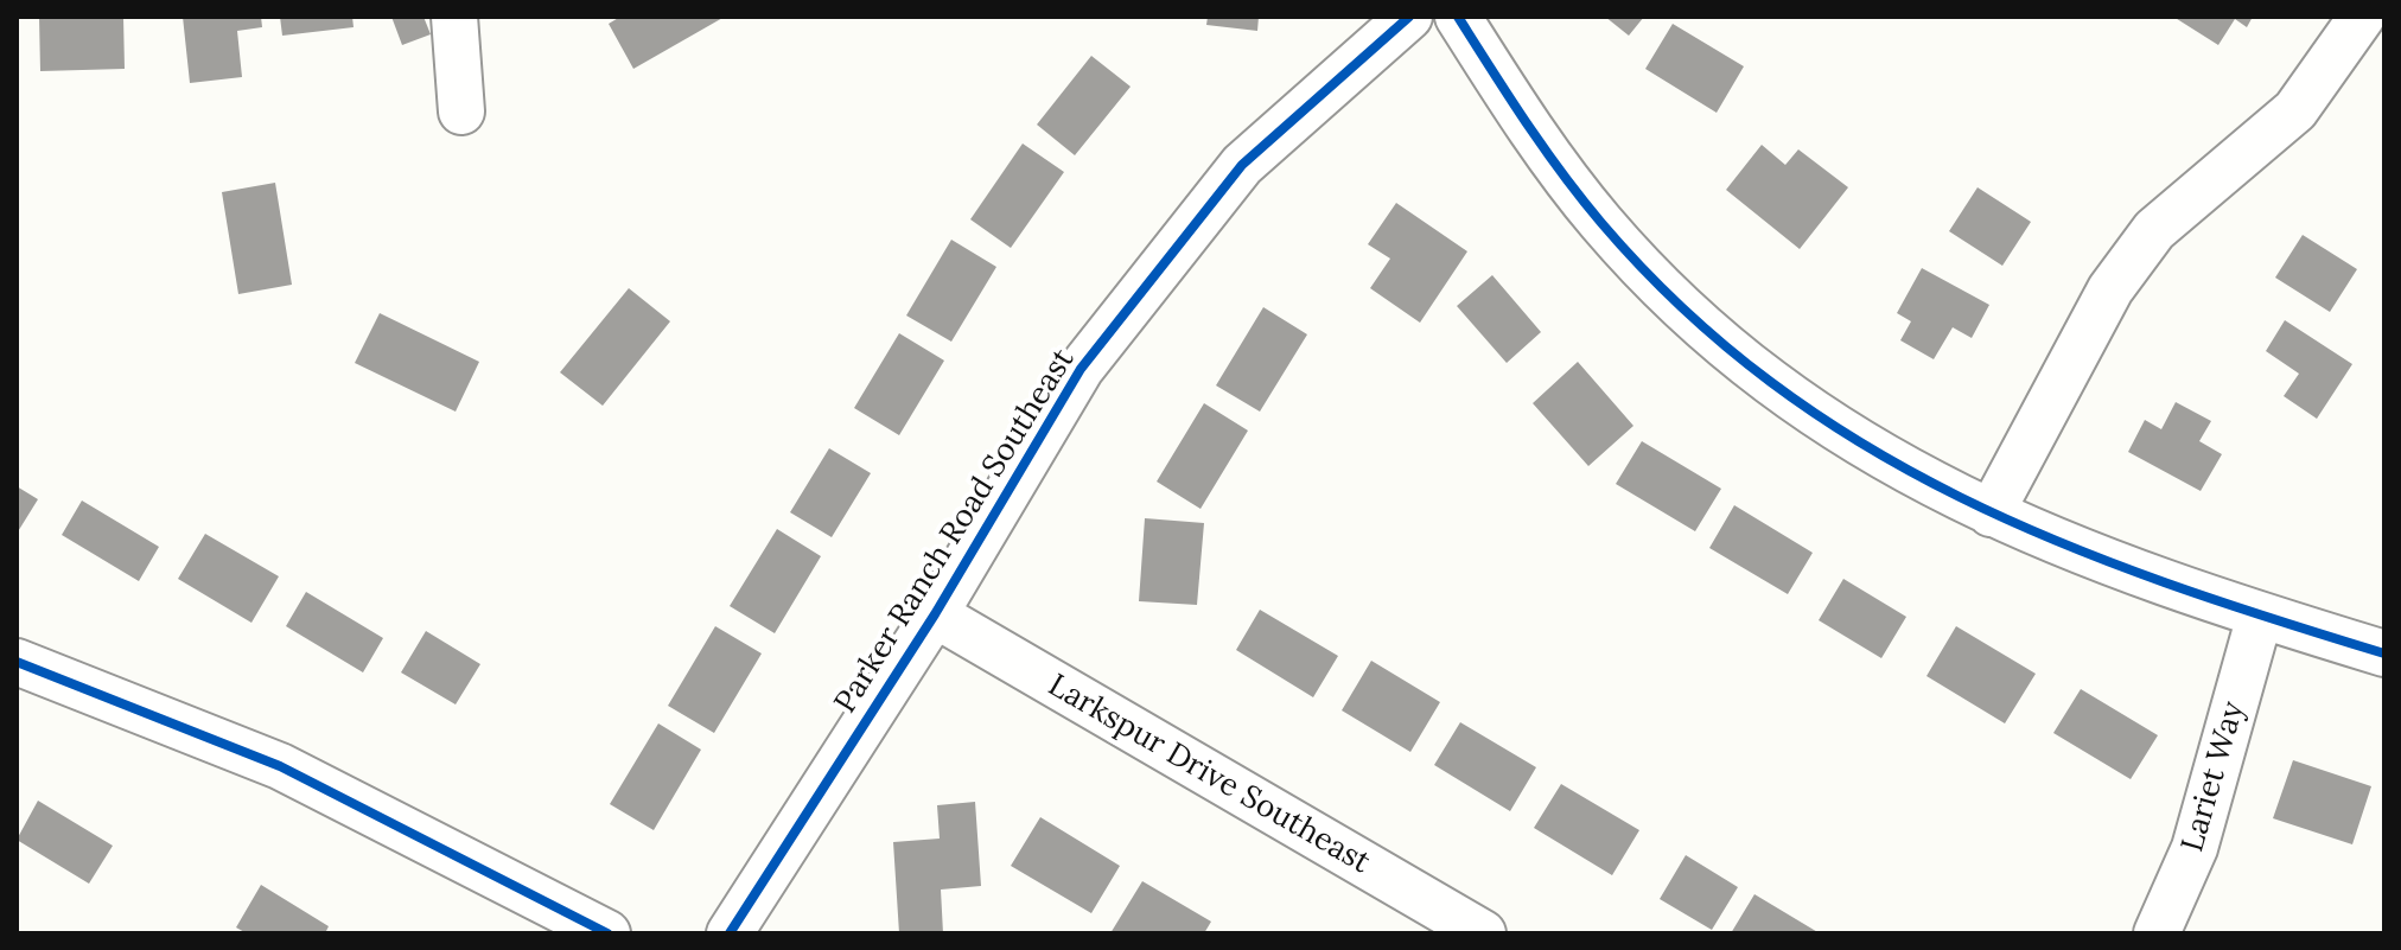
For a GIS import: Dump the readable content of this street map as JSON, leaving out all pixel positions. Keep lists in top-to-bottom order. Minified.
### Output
{"streets":{"street":["Parker Ranch Road Southeast","Larkspur Drive Southeast","Lariet Way"]},"crossings":[["Parker Ranch Road Southeast","Larkspur Drive Southeast"]]}
